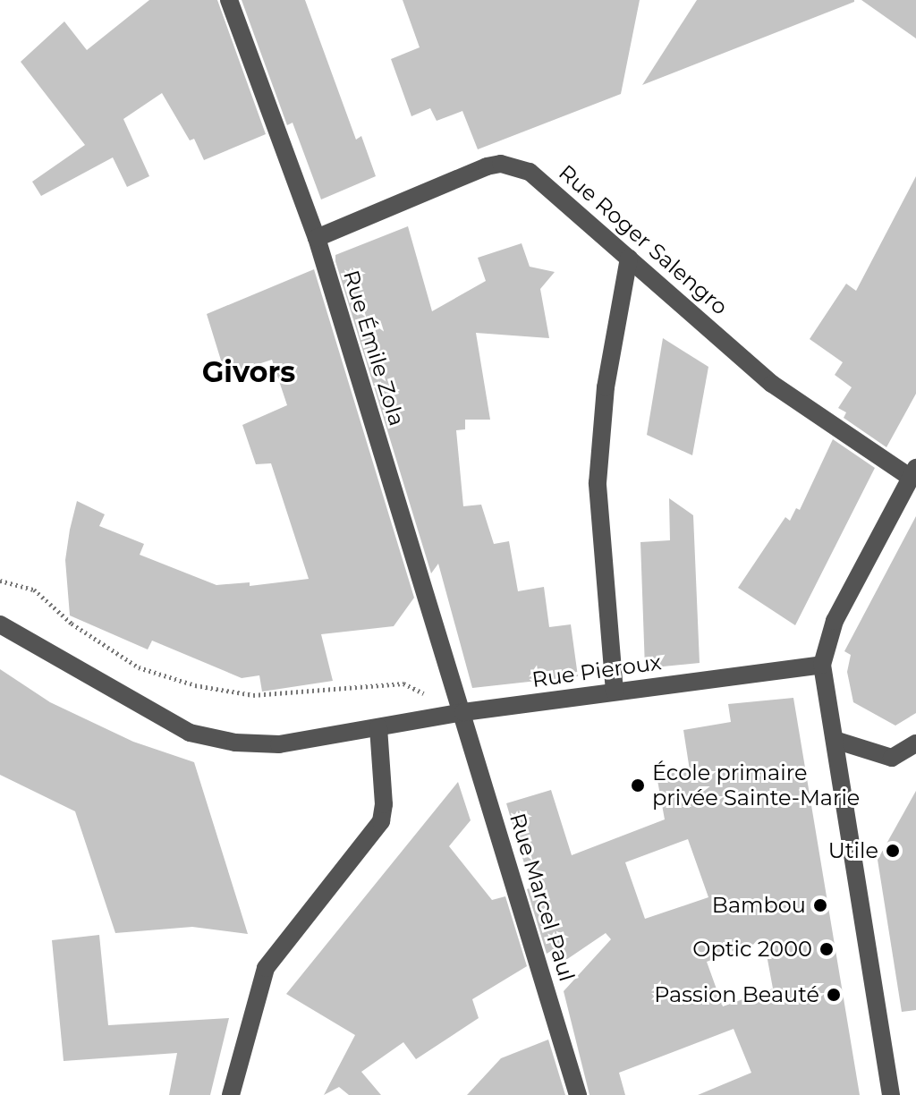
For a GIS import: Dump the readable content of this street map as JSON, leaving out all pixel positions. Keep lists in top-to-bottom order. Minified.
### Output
{"streets":{"street":["Rue Roger Salengro","Rue Émile Zola","Rue Pieroux","Rue Marcel Paul"]},"crossings":[["Rue Roger Salengro","Rue Émile Zola"],["Rue Émile Zola","Rue Pieroux"],["Rue Émile Zola","Rue Marcel Paul"],["Rue Pieroux","Rue Marcel Paul"]],"districts":["Givors"],"places":["École primaire privée Sainte-Marie","Utile","Bambou","Optic 2000","Passion Beauté"]}
